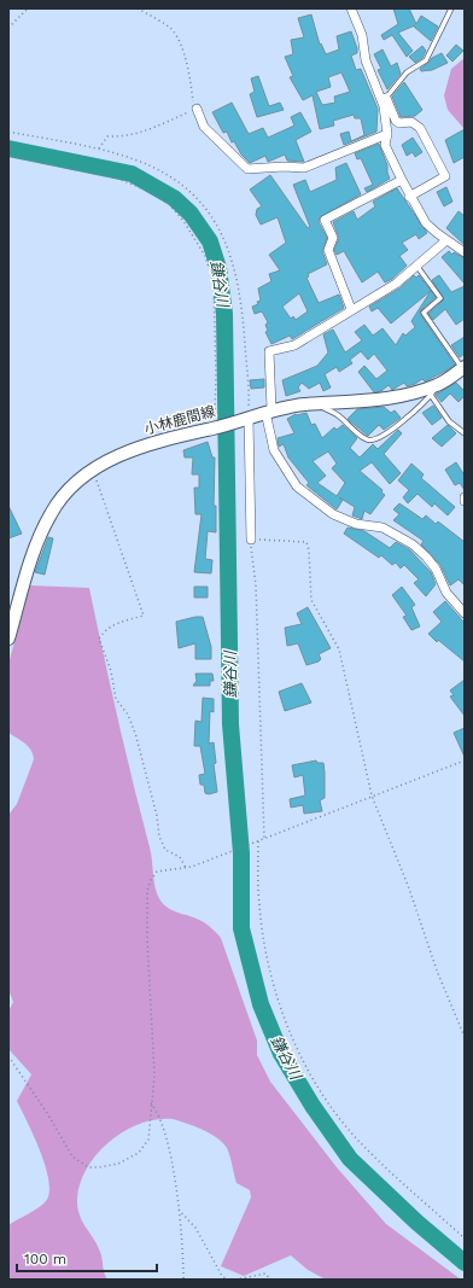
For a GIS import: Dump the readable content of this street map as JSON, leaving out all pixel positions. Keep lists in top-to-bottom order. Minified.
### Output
{"streets":{"main road":["小林鹿間線"]},"water":["鎌谷川"],"scale_bar":"100 m"}
